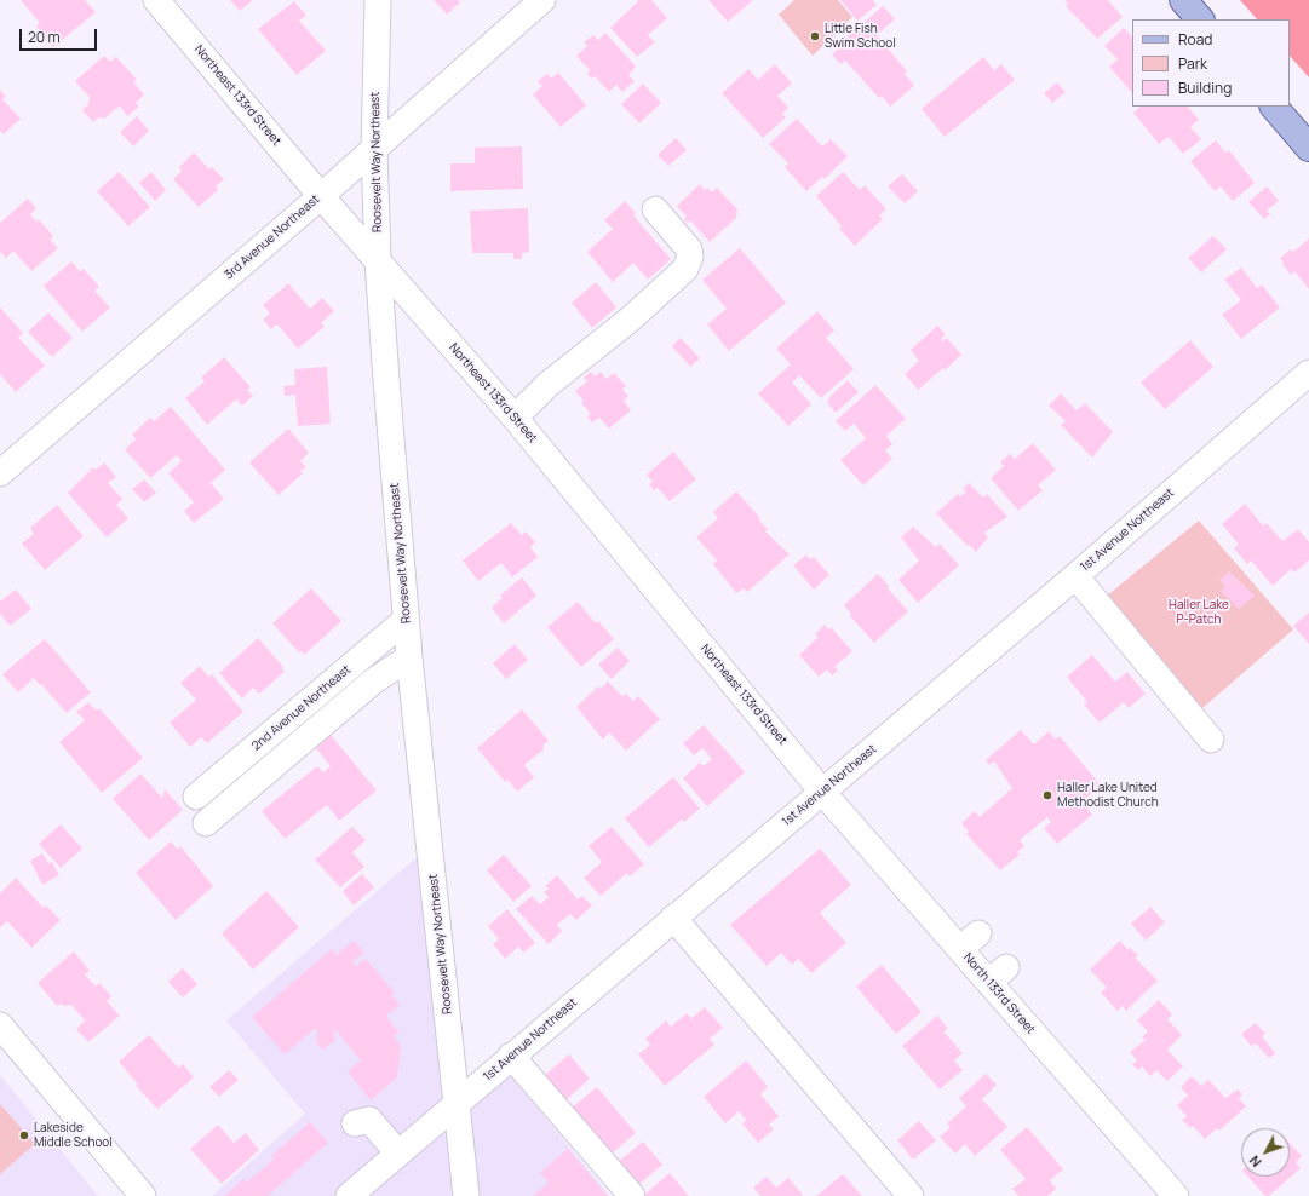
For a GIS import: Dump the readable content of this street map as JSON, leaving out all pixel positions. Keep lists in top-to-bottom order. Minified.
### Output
{"streets":{"street":["Northeast 133rd Street","Roosevelt Way Northeast","3rd Avenue Northeast","1st Avenue Northeast","2nd Avenue Northeast","North 133rd Street"]},"crossings":[["Northeast 133rd Street","Roosevelt Way Northeast"],["Northeast 133rd Street","3rd Avenue Northeast"],["Northeast 133rd Street","1st Avenue Northeast"],["Northeast 133rd Street","North 133rd Street"],["Roosevelt Way Northeast","3rd Avenue Northeast"],["Roosevelt Way Northeast","1st Avenue Northeast"],["Roosevelt Way Northeast","2nd Avenue Northeast"],["1st Avenue Northeast","North 133rd Street"]],"parks":["Haller Lake P-Patch"],"places":["Little Fish Swim School","Haller Lake United Methodist Church","Lakeside Middle School"],"legend":["Road","Park","Building"],"scale_bar":"20 m","north":"bottom left"}
